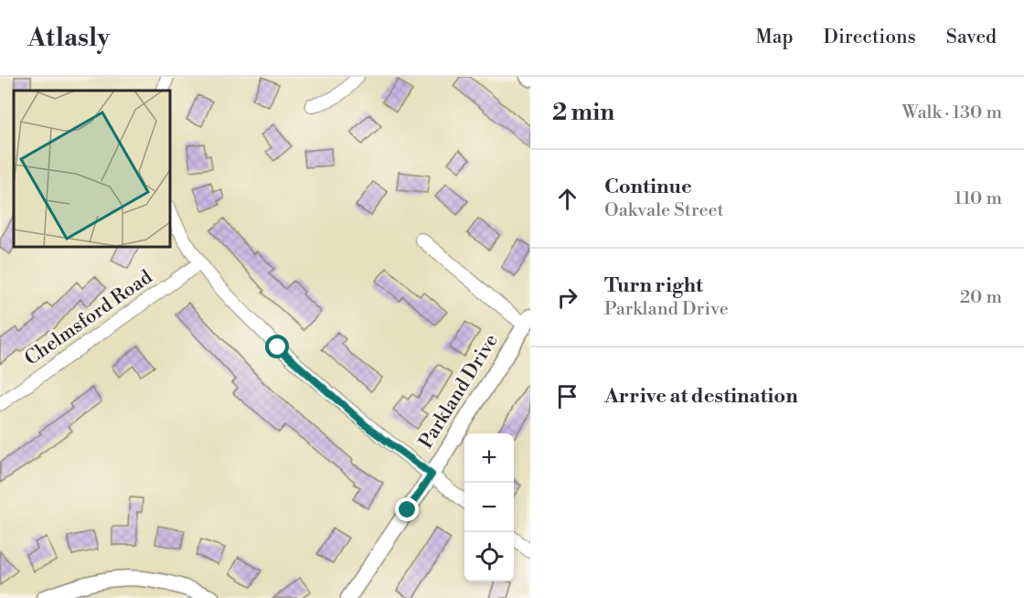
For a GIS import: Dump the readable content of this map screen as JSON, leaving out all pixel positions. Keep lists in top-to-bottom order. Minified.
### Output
{"streets":{"street":["Chelmsford Road","Parkland Drive"]},"page":{"header":"Atlasly","nav":["Map","Directions","Saved"],"heading":["2 min","Walk · 130 m"],"list":[["Continue","Oakvale Street","110 m"],["Turn right","Parkland Drive","20 m"],"Arrive at destination"],"map_buttons":["+","−"]}}
